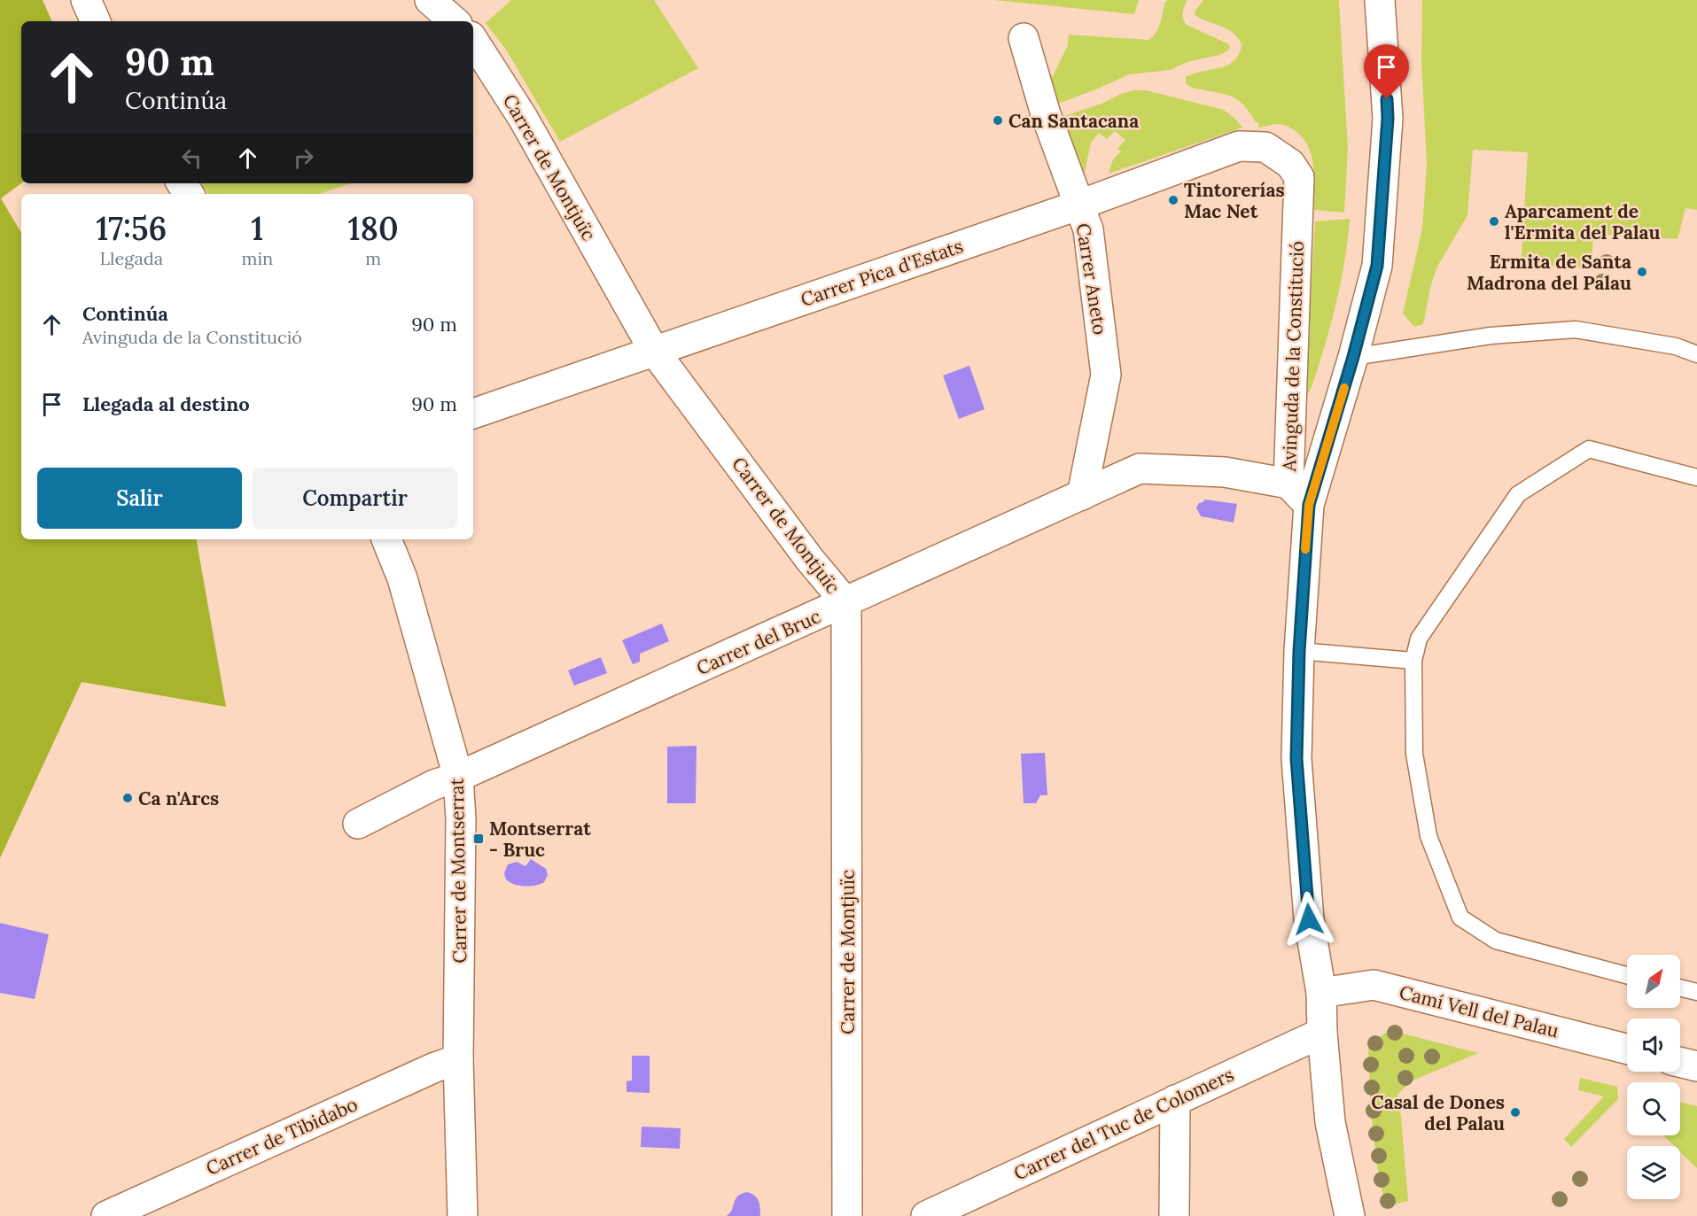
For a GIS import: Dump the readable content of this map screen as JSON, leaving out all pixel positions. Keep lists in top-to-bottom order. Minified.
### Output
{"streets":{"street":["Carrer de Montjuïc","Carrer Pica d'Estats","Carrer Aneto","Avinguda de la Constitució","Carrer del Bruc","Carrer de Montserrat","Camí Vell del Palau","Carrer del Tuc de Colomers","Carrer de Tibidabo"]},"crossings":[["Carrer de Montjuïc","Carrer Pica d'Estats"],["Carrer de Montjuïc","Carrer del Bruc"],["Carrer Pica d'Estats","Carrer Aneto"],["Carrer Pica d'Estats","Avinguda de la Constitució"],["Carrer Aneto","Carrer del Bruc"],["Avinguda de la Constitució","Carrer del Bruc"],["Carrer del Bruc","Carrer de Montserrat"],["Carrer de Montserrat","Carrer de Tibidabo"]],"places":{"other":["Can Santacana","Tintorerías Mac Net","Aparcament de l'Ermita del Palau","Ermita de Santa Madrona del Palau","Ca n'Arcs","Casal de Dones del Palau"],"transit":["Montserrat - Bruc"]},"north":"top right","page":{"turn":["90 m","Continúa"],"eta":["17:56","Llegada","1","min","180","m"],"list":[{"name":"Continúa","note":"Avinguda de la Constitució","value":"90 m"},{"name":"Llegada al destino","value":"90 m"}],"buttons":["Salir","Compartir"]}}
